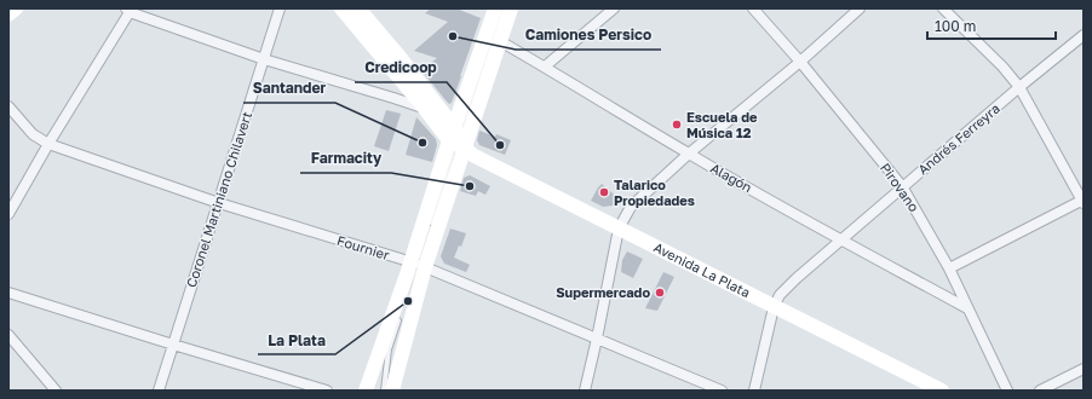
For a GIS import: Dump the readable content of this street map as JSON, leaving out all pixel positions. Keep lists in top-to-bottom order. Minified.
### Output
{"streets":{"main road":["Avenida La Plata"],"street":["Andrés Ferreyra","Alagón","Pirovano","Coronel Martiniano Chilavert","Fournier"]},"crossings":[["Andrés Ferreyra","Alagón"],["Andrés Ferreyra","Pirovano"],["Andrés Ferreyra","Avenida La Plata"],["Alagón","Pirovano"],["Coronel Martiniano Chilavert","Fournier"]],"places":["Camiones Persico","Escuela de Música 12","Santander","Credicoop","Farmacity","Talarico Propiedades","Supermercado","La Plata"],"scale_bar":"100 m"}
